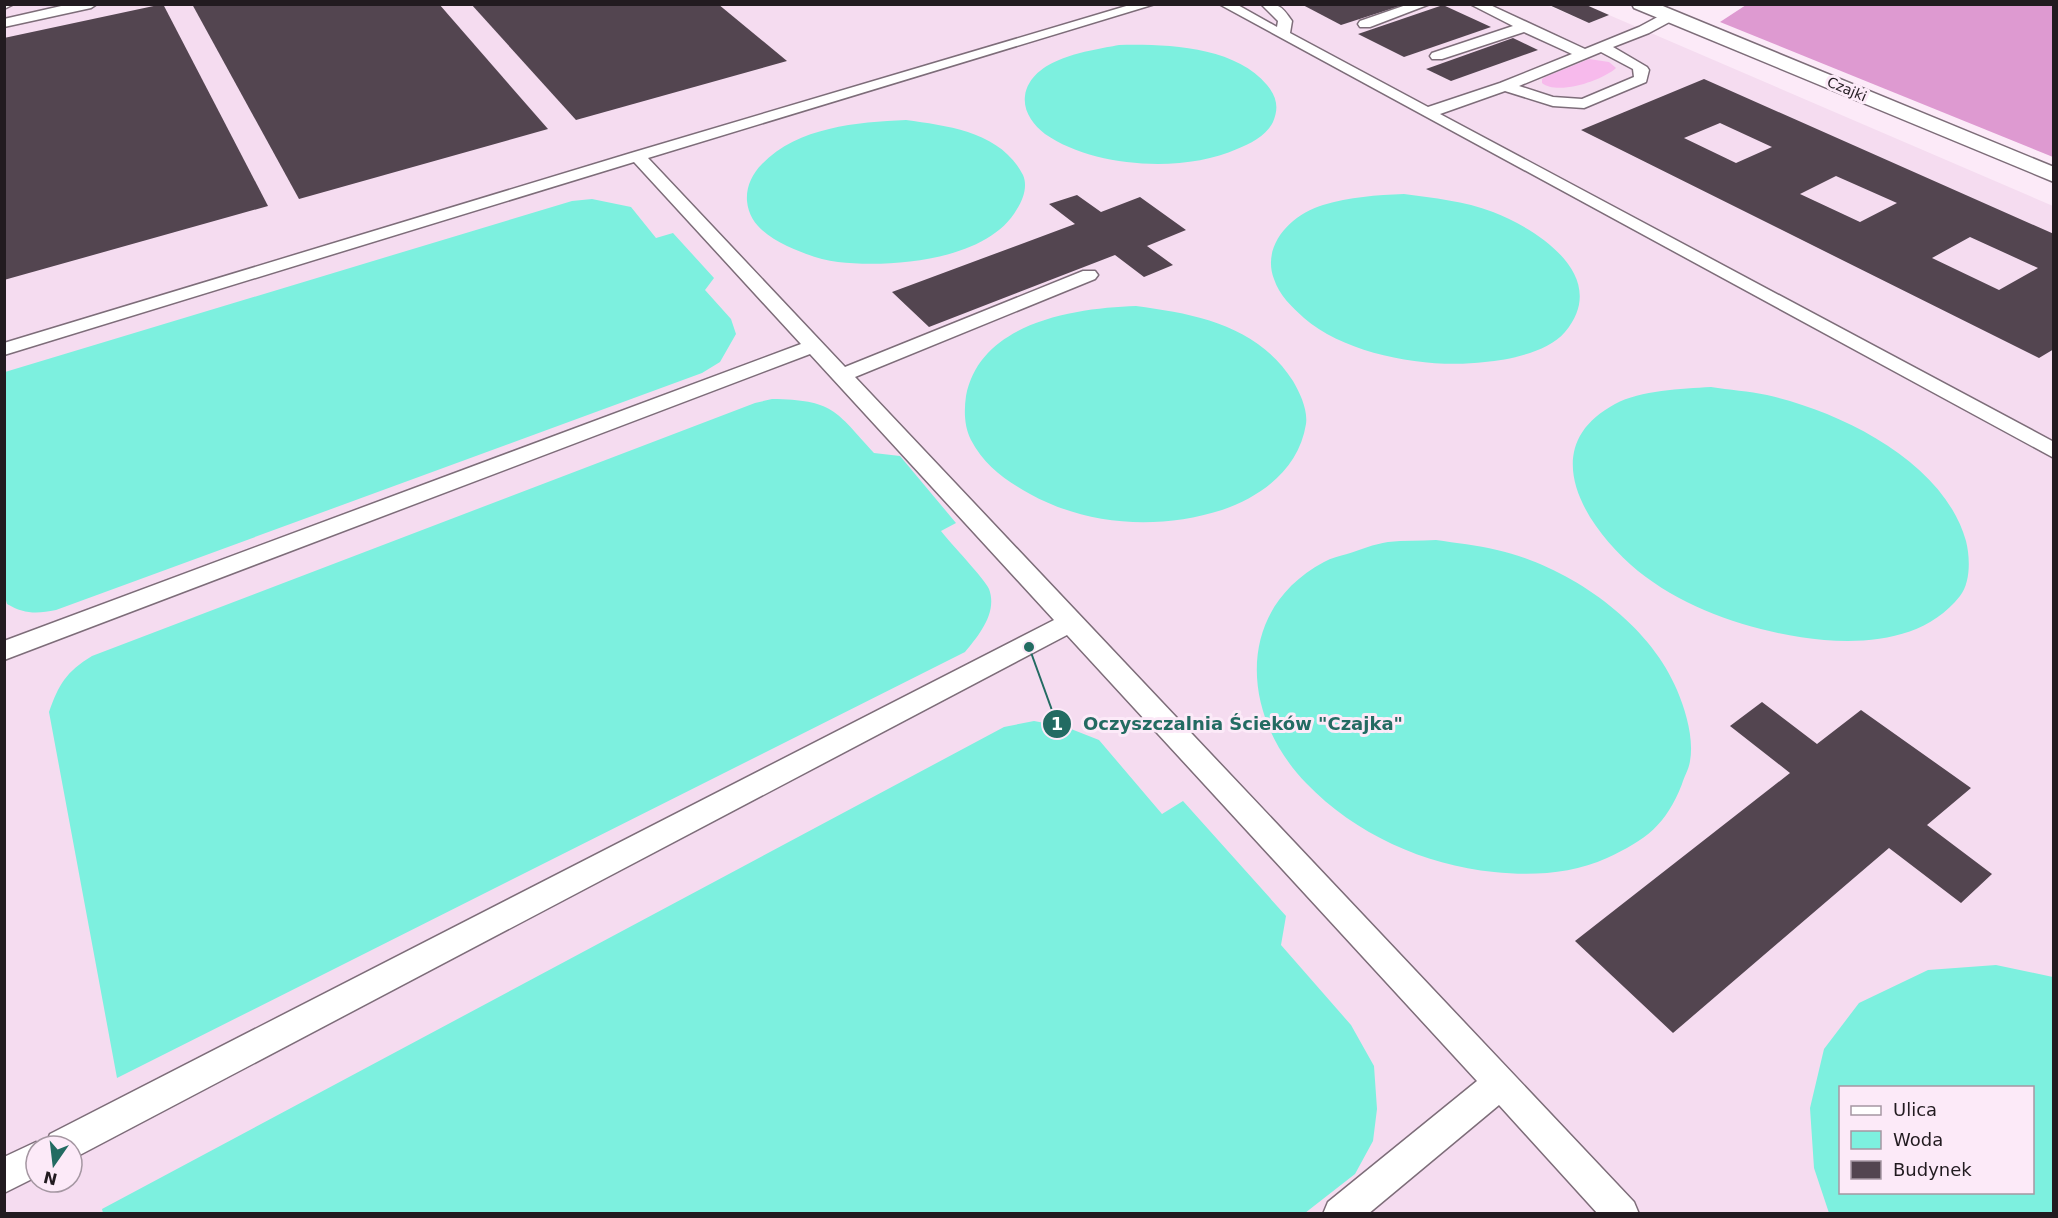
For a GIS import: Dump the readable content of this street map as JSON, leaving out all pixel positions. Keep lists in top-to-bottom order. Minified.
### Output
{"streets":{"street":["Czajki"]},"places":["Oczyszczalnia Ścieków \"Czajka\""],"legend":["Ulica","Woda","Budynek"],"north":"bottom"}
